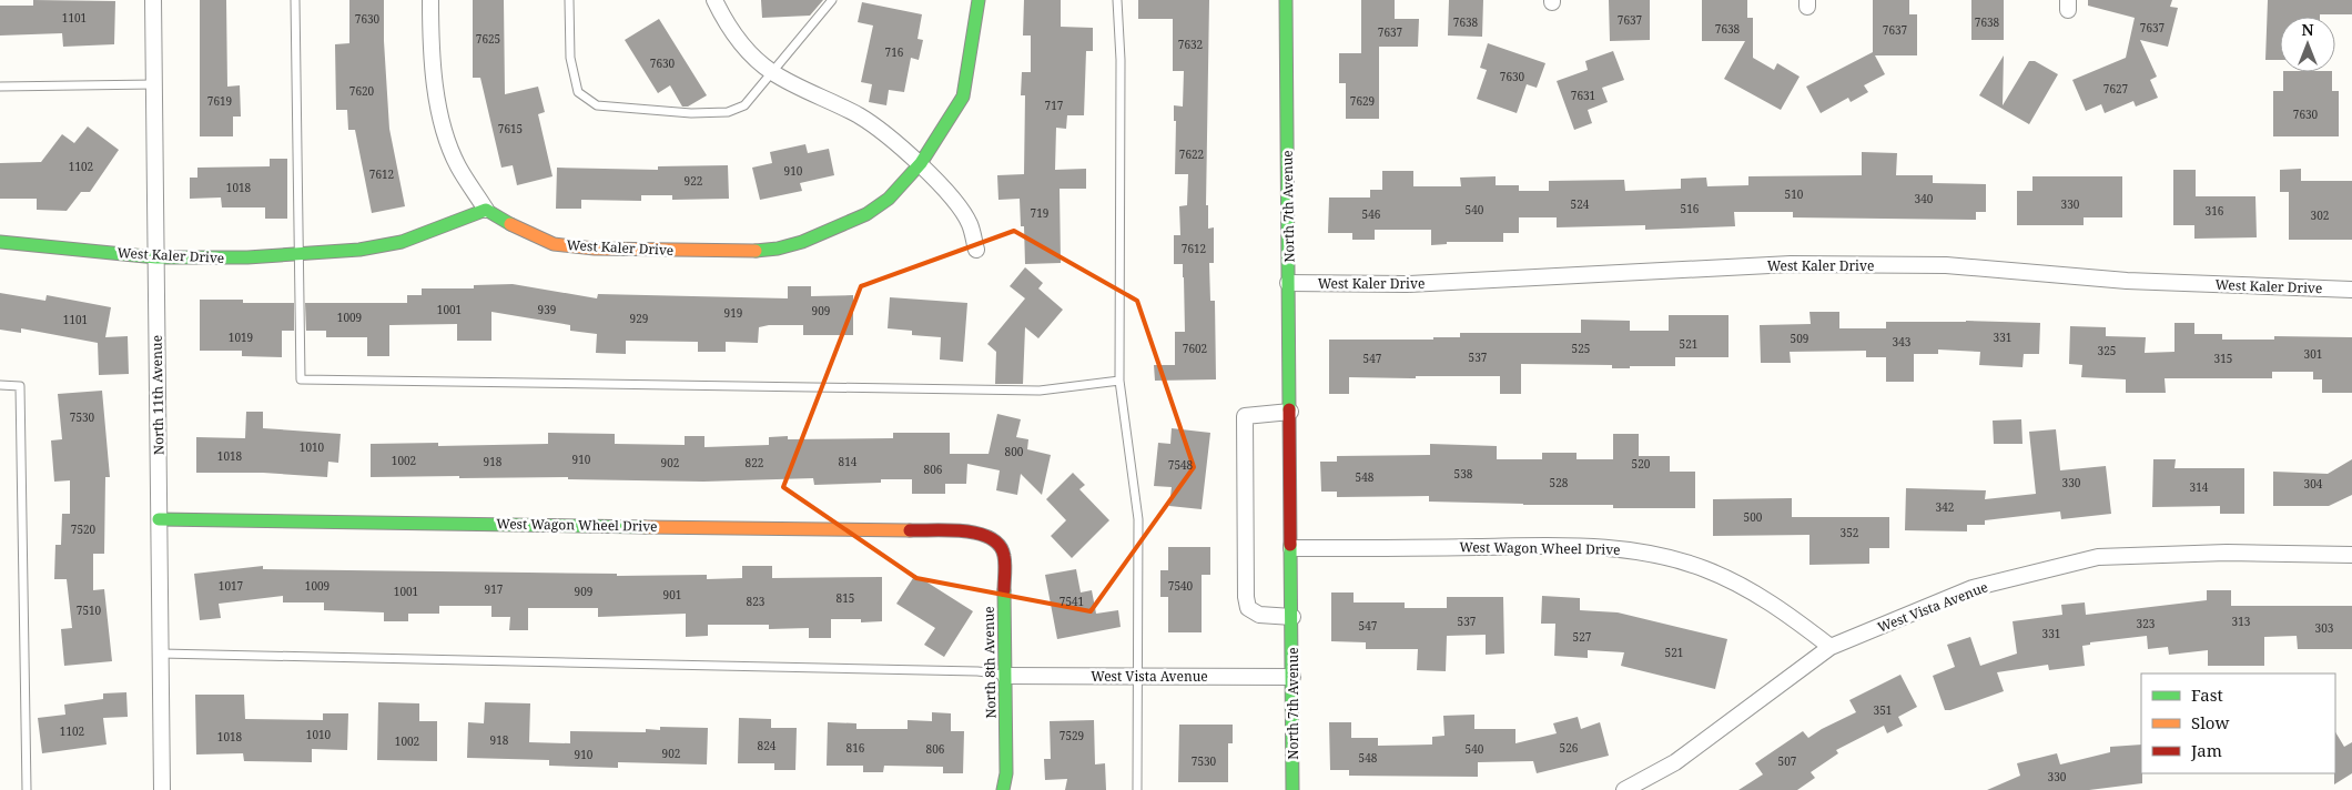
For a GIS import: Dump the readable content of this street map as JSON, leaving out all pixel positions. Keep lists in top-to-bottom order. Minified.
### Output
{"streets":{"street":["North 7th Avenue","West Kaler Drive","North 11th Avenue","West Wagon Wheel Drive","West Vista Avenue","North 8th Avenue"]},"crossings":[["North 7th Avenue","West Kaler Drive"],["North 7th Avenue","West Wagon Wheel Drive"],["North 7th Avenue","West Vista Avenue"],["West Kaler Drive","North 11th Avenue"],["North 11th Avenue","West Wagon Wheel Drive"],["West Wagon Wheel Drive","West Vista Avenue"],["West Wagon Wheel Drive","North 8th Avenue"],["West Vista Avenue","North 8th Avenue"]],"house_numbers":["1101","7630","7637","7638","7638","7637","7638","7637","7637","7625","7632","716","7630","7630","7627","7620","7631","7619","7629","717","7630","7615","7622","1102","910","7612","922","1018","510","340","524","330","516","540","316","719","546","302","7612","1001","939","909","919","1009","929","1101","1019","331","509","343","521","7602","525","325","301","537","547","315","7530","1010","800","1018","910","1002","918","814","902","822","520","7548","806","538","548","528","330","304","314","342","500","7520","352","1017","1009","7540","917","1001","909","901","815","823","7541","7510","537","313","323","547","303","331","527","521","351","1102","1010","7529","1018","918","1002","824","816","526","806","540","902","910","548","7530","507","330"],"legend":["Fast","Slow","Jam"],"north":"top"}
